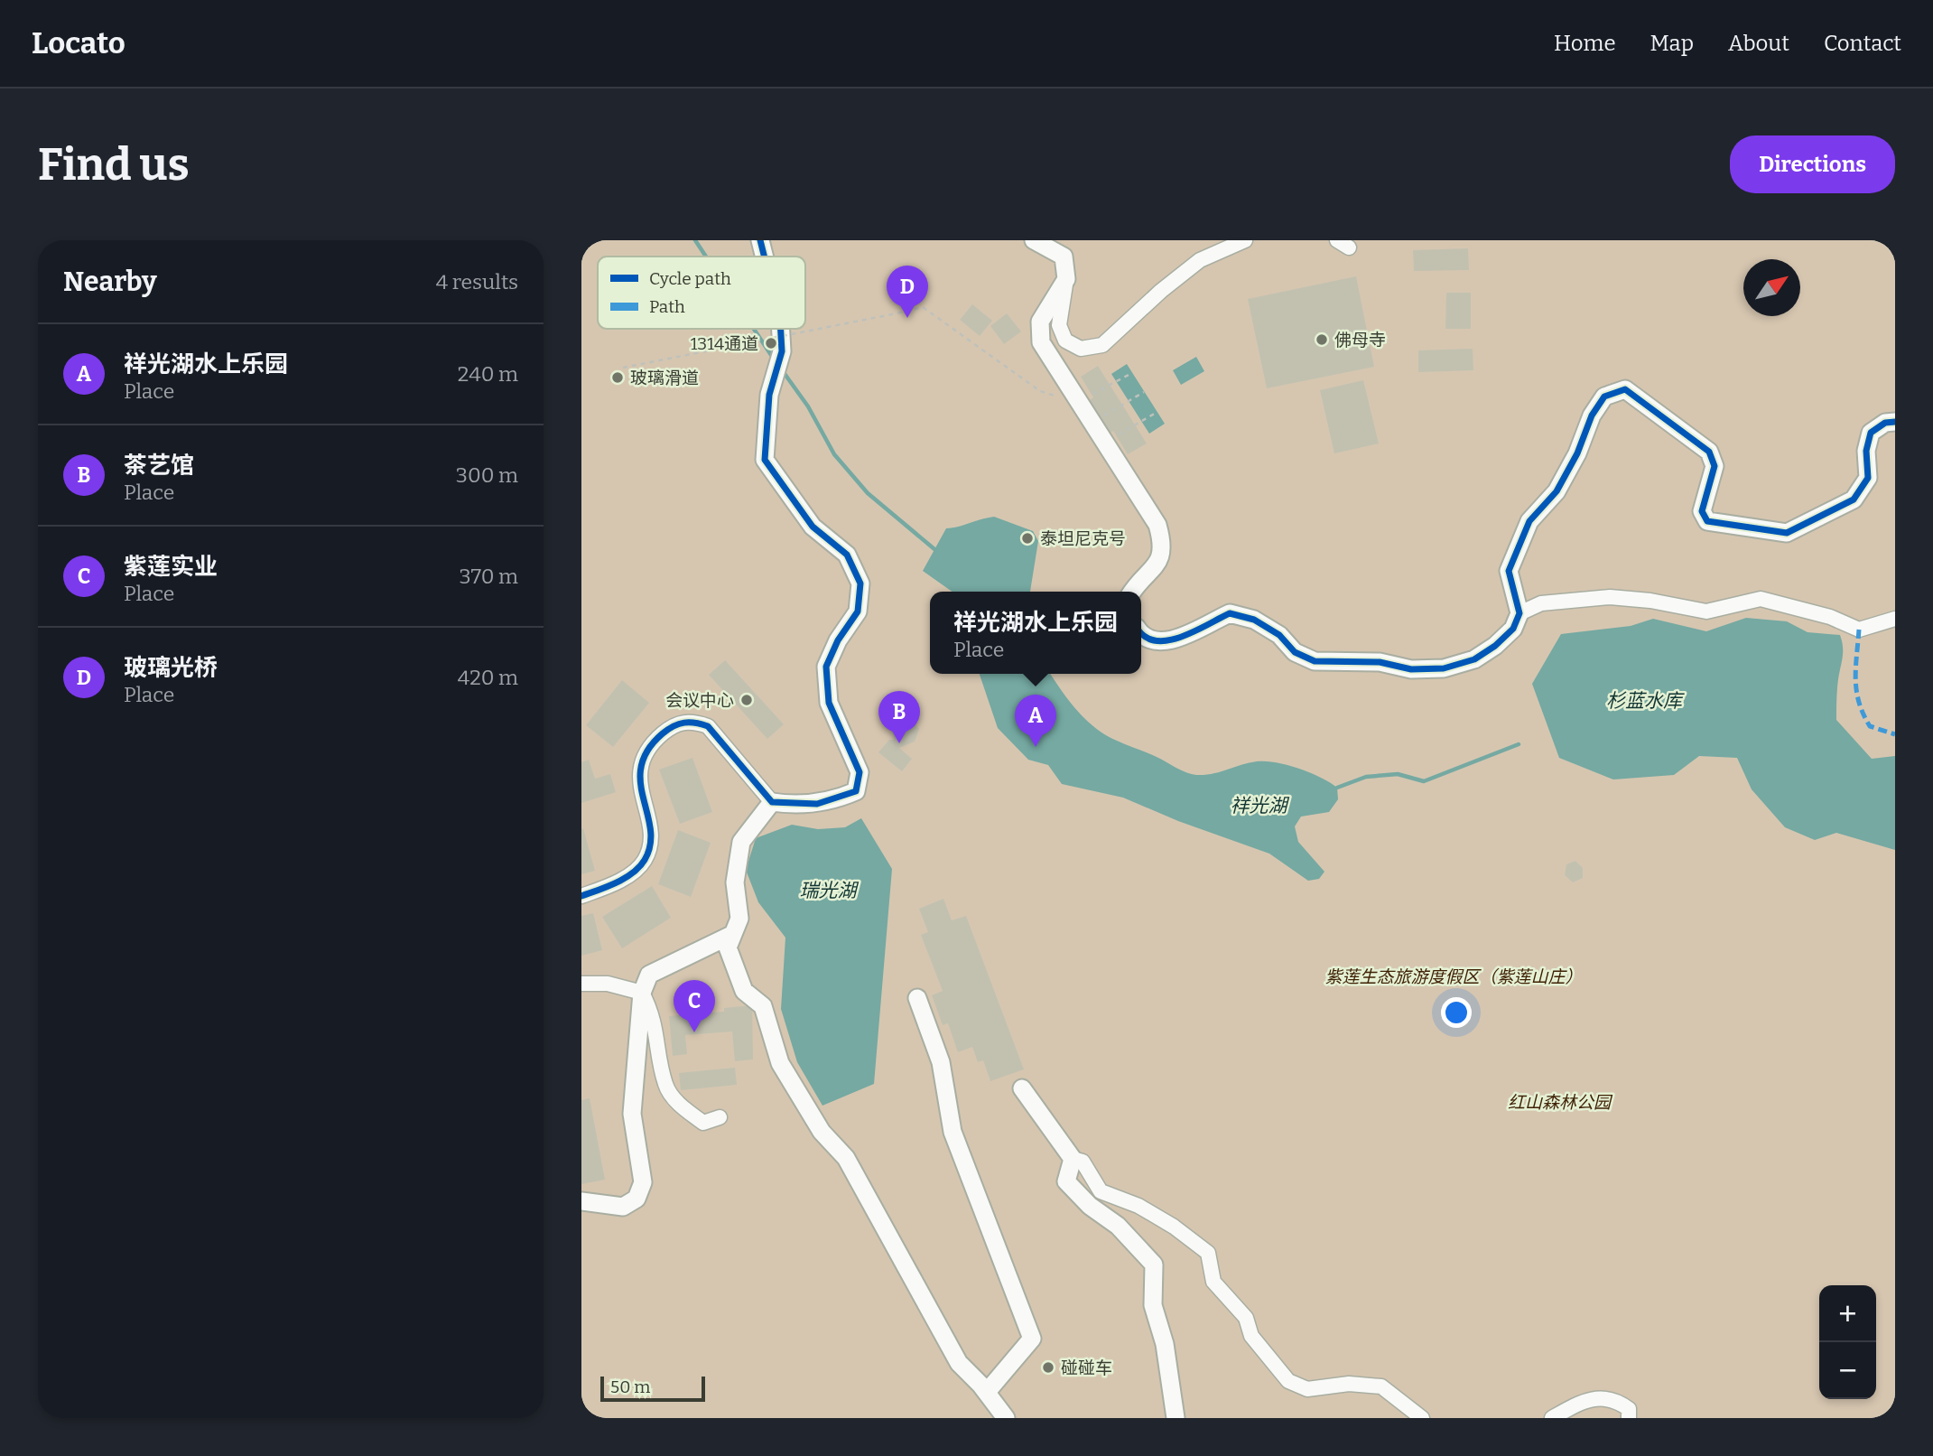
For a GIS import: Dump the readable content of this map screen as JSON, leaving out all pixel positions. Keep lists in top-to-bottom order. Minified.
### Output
{"water":["杉蓝水库","祥光湖","瑞光湖"],"parks":["紫莲生态旅游度假区（紫莲山庄）","红山森林公园"],"places":["佛母寺","1314通道","玻璃滑道","泰坦尼克号","会议中心","碰碰车"],"legend":["Cycle path","Path"],"scale_bar":"50 m","north":"top right","page":{"header":"Locato","nav":["Home","Map","About","Contact"],"buttons":"Directions","title":"Find us","heading":["Nearby","4 results"],"pins":["D","B","A","C"],"list":[{"mark":"A","name":"祥光湖水上乐园","note":"Place","value":"240 m"},{"mark":"B","name":"茶艺馆","note":"Place","value":"300 m"},{"mark":"C","name":"紫莲实业","note":"Place","value":"370 m"},{"mark":"D","name":"玻璃光桥","note":"Place","value":"420 m"}],"popup":["祥光湖水上乐园","Place"],"map_buttons":["+","−"],"scale":"50 m"}}
